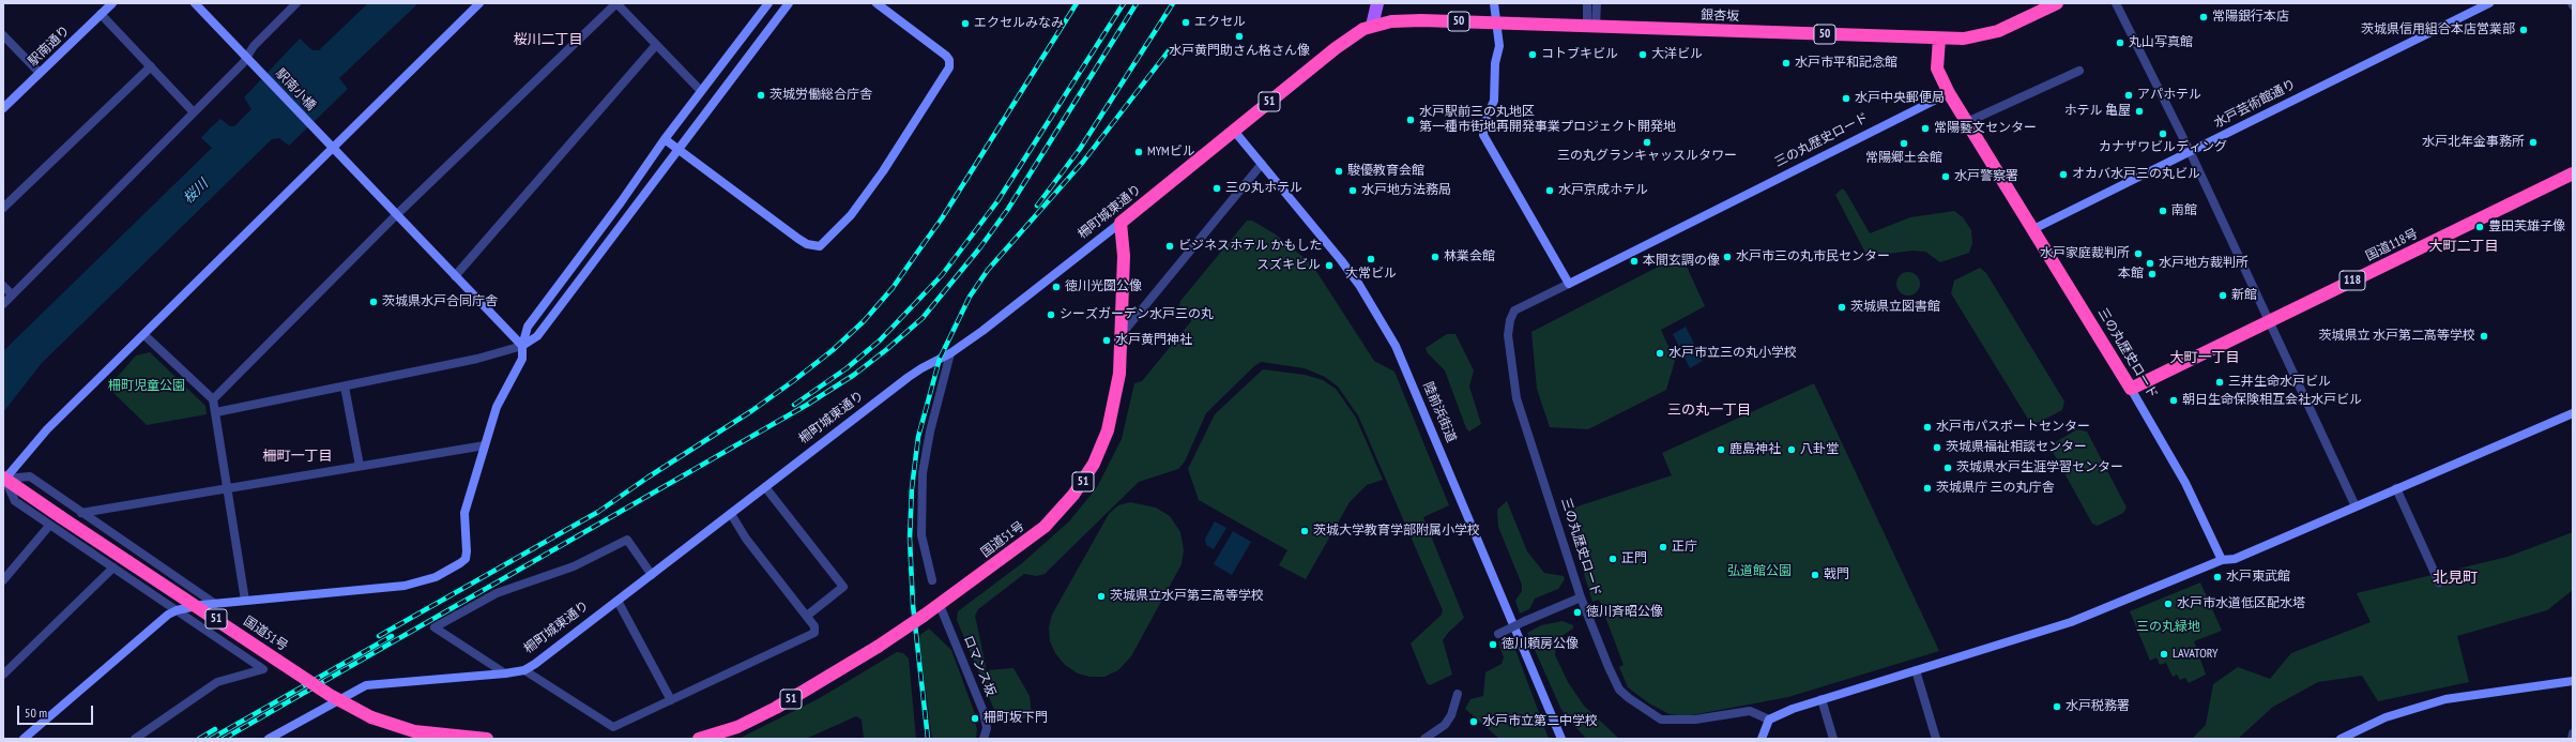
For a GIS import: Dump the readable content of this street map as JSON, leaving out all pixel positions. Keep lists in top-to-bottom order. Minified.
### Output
{"streets":{"highway":["銀杏坂","50","51","三の丸歴史ロード","柵町城東通り","国道118号","118","国道51号"],"street":["駅南通り","駅南小橋","水戸芸術館通り","陸前浜街道","ロマンス坂"]},"crossings":[["銀杏坂","50"],["銀杏坂","柵町城東通り"],["水戸芸術館通り","三の丸歴史ロード"],["三の丸歴史ロード","国道118号"],["柵町城東通り","陸前浜街道"],["柵町城東通り","国道51号"],["国道51号","ロマンス坂"]],"districts":["桜川二丁目","大町二丁目","大町一丁目","三の丸一丁目","柵町一丁目","北見町"],"water":["桜川"],"parks":["柵町児童公園","弘道館公園","三の丸緑地"],"places":["常陽銀行本店","エクセル","エクセルみなみ","茨城県信用組合本店営業部","水戸黄門助さん格さん像","丸山写真館","コトブキビル","大洋ビル","水戸市平和記念館","茨城労働総合庁舎","アパホテル","水戸中央郵便局","ホテル 亀屋","⽔⼾駅前三の丸地区 第⼀種市街地再開発事業プロジェクト開発地","常陽藝文センター","カナザワビルディング","三の丸グランキャッスルタワー","水戸北年金事務所","常陽郷土会館","MYMビル","駿優教育会館","オカバ水戸三の丸ビル","水戸警察署","三の丸ホテル","水戸地方法務局","水戸京成ホテル","南館","豊田芙雄子像","ビジネスホテル かもした","水戸家庭裁判所","林業会館","水戸市三の丸市民センター","大常ビル","本間玄調の像","水戸地方裁判所","スズキビル","本館","徳川光圀公像","新館","茨城県水戸合同庁舎","茨城県立図書館","シーズガーデン水戸三の丸","茨城県立 水戸第二高等学校","水戸黄門神社","水戸市立三の丸小学校","三井生命水戸ビル","朝日生命保険相互会社水戸ビル","水戸市パスポートセンター","茨城県福祉相談センター","鹿島神社","八卦堂","茨城県水戸生涯学習センター","茨城県庁 三の丸庁舎","茨城大学教育学部附属小学校","正庁","正門","戟門","水戸東武館","茨城県立水戸第三高等学校","水戸市水道低区配水塔","徳川斉昭公像","徳川頼房公像","LAVATORY","水戸税務署","柵町坂下門","水戸市立第二中学校"],"scale_bar":"50 m"}
